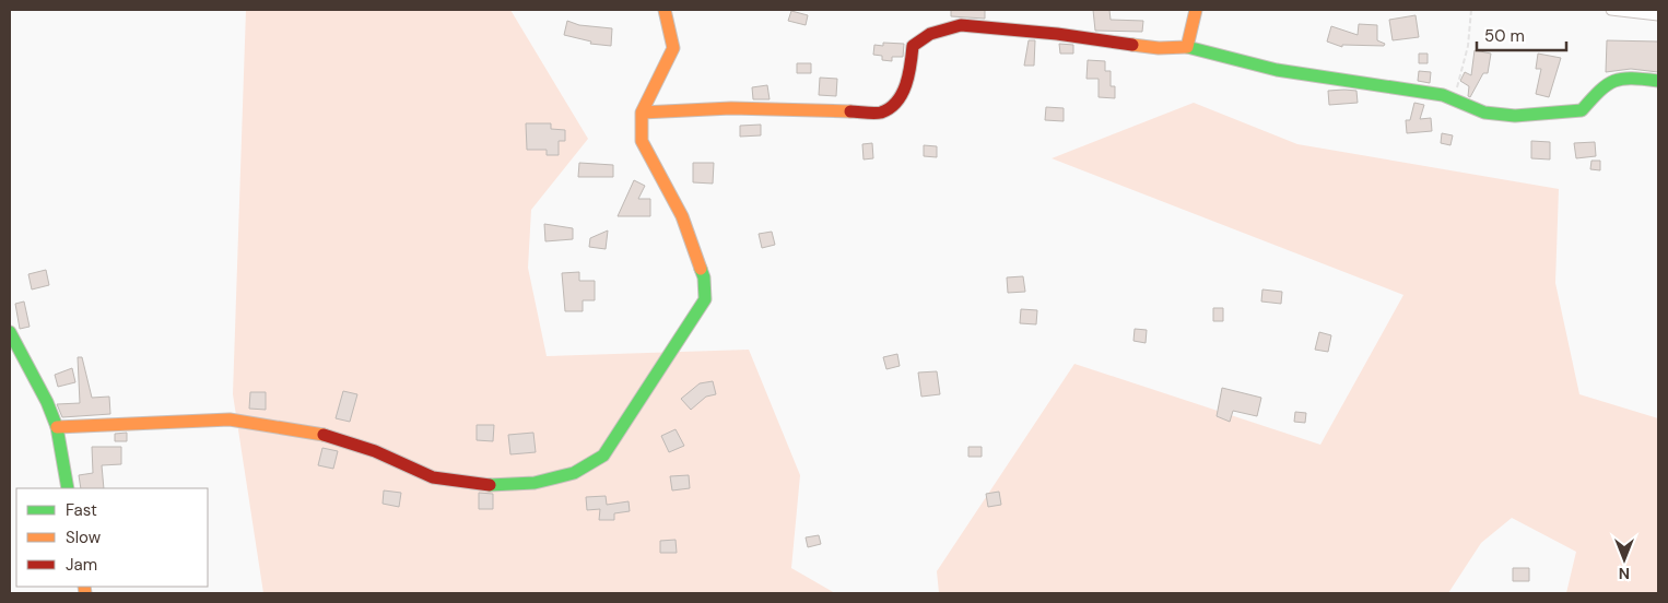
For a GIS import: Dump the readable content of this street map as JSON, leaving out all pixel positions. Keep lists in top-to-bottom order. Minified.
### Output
{"legend":["Fast","Slow","Jam"],"scale_bar":"50 m","north":"bottom"}
